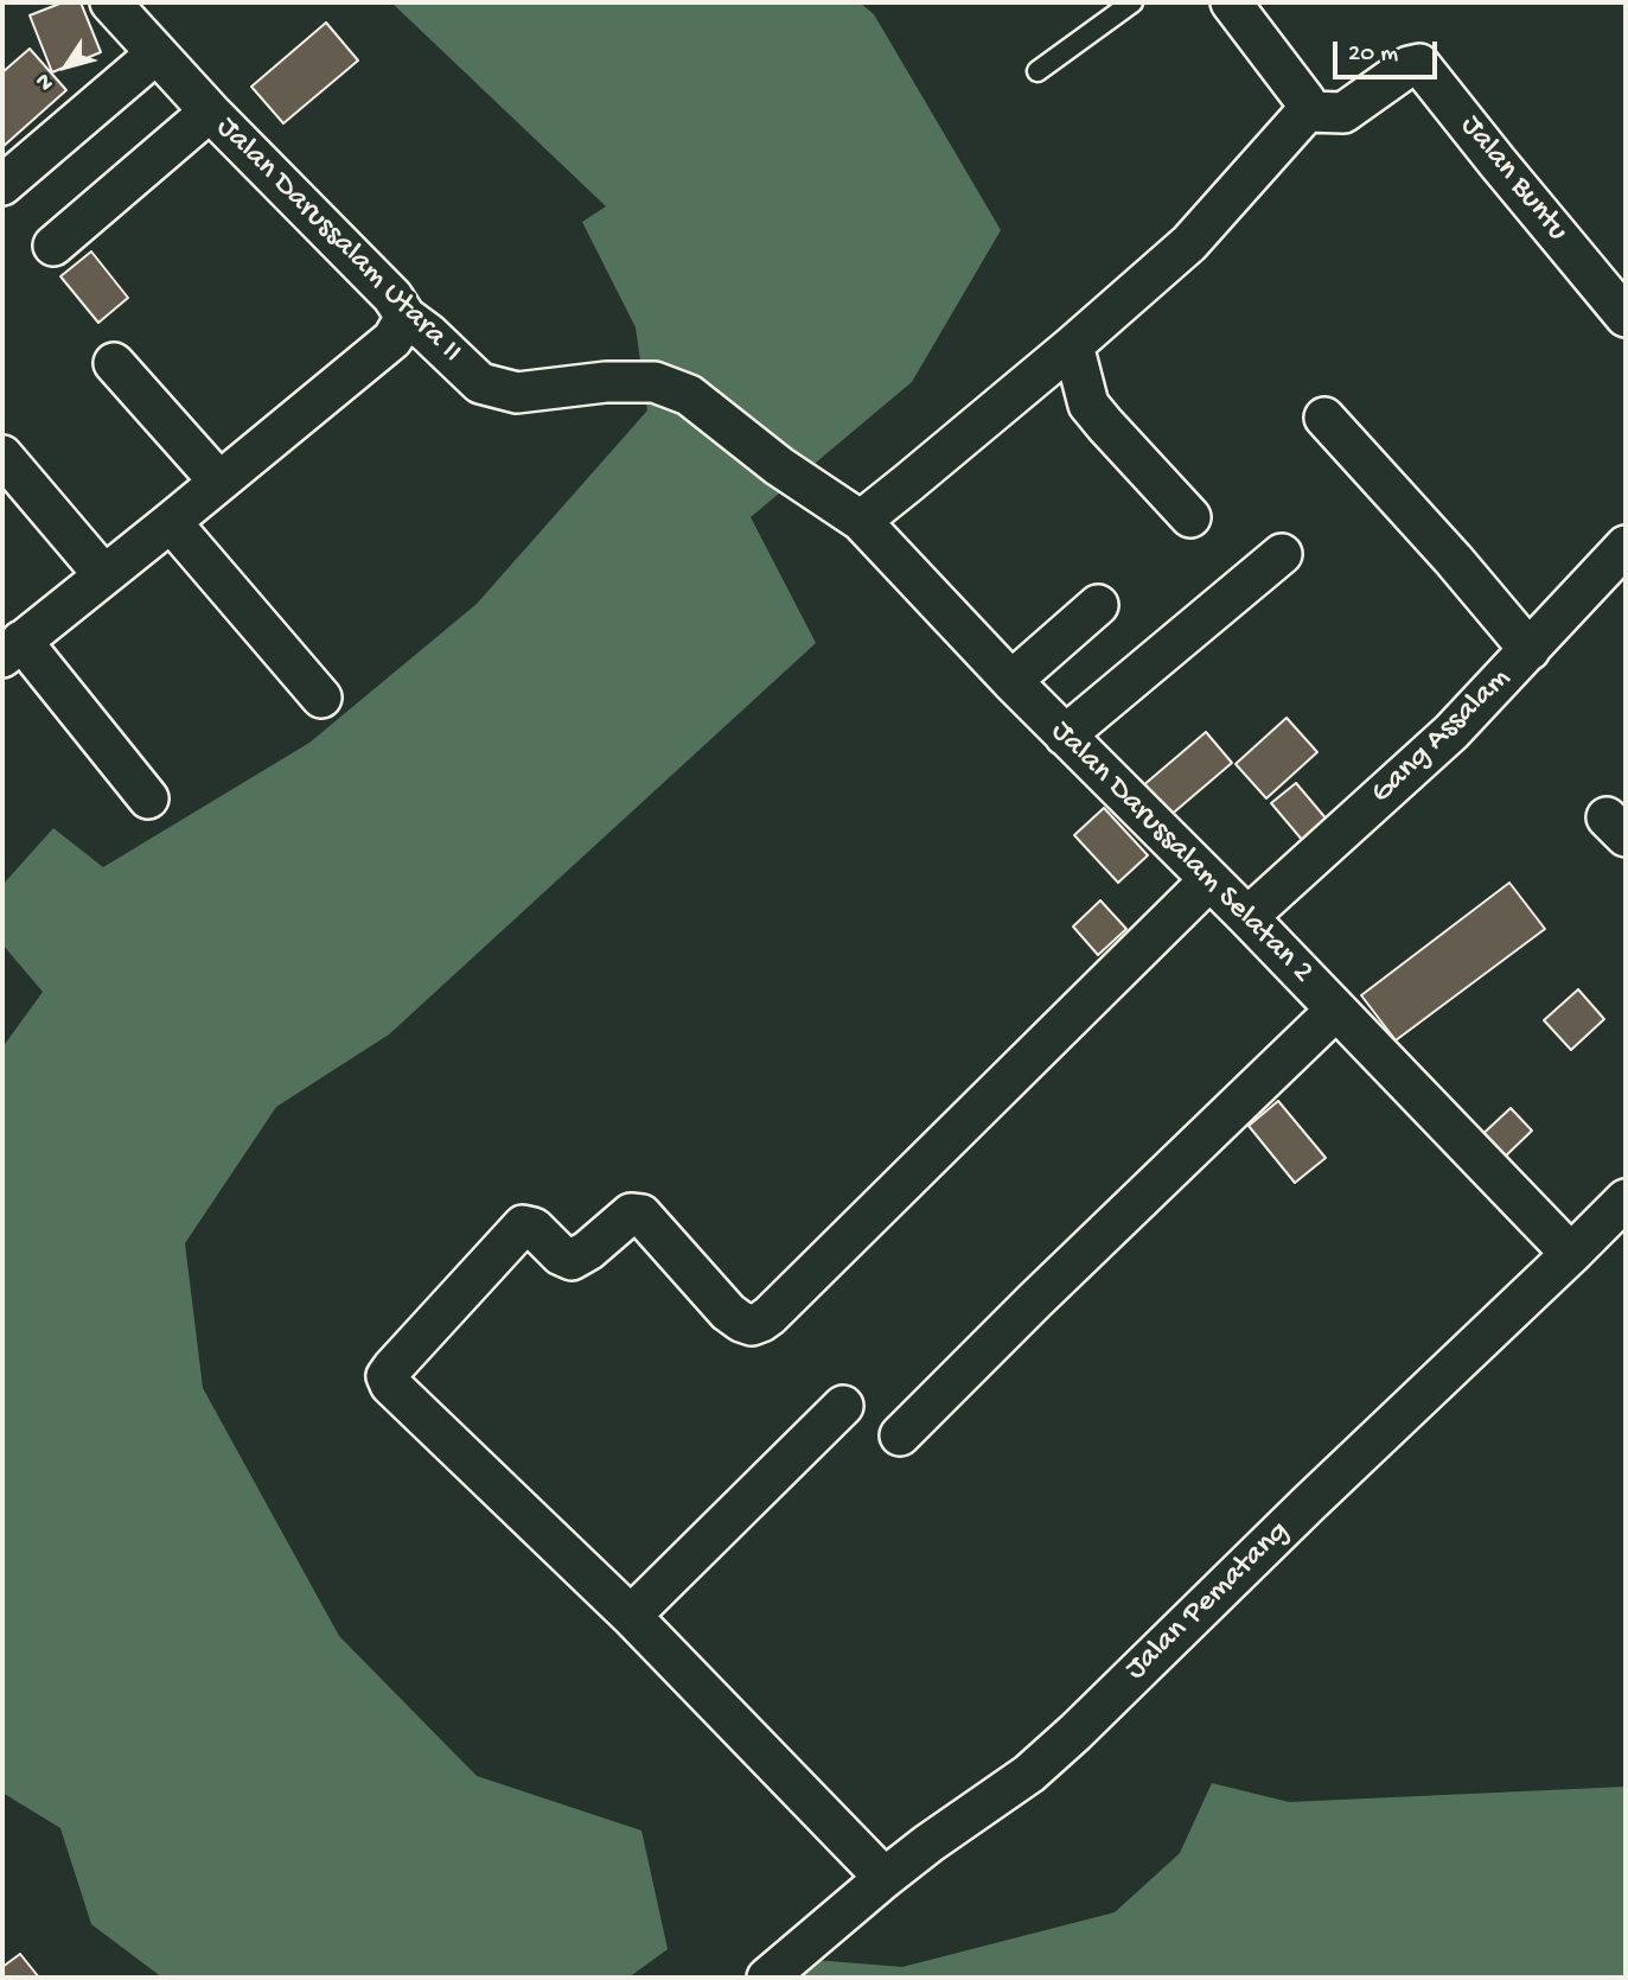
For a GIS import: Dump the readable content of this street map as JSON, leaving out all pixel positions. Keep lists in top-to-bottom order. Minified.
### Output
{"streets":{"street":["Jalan Buntu","Jalan Darussalam Utara II","Gang Assalam","Jalan Darussalam Selatan 2","Jalan Pematang"]},"crossings":[["Jalan Darussalam Utara II","Jalan Darussalam Selatan 2"],["Gang Assalam","Jalan Darussalam Selatan 2"],["Jalan Darussalam Selatan 2","Jalan Pematang"]],"scale_bar":"20 m","north":"bottom left"}
